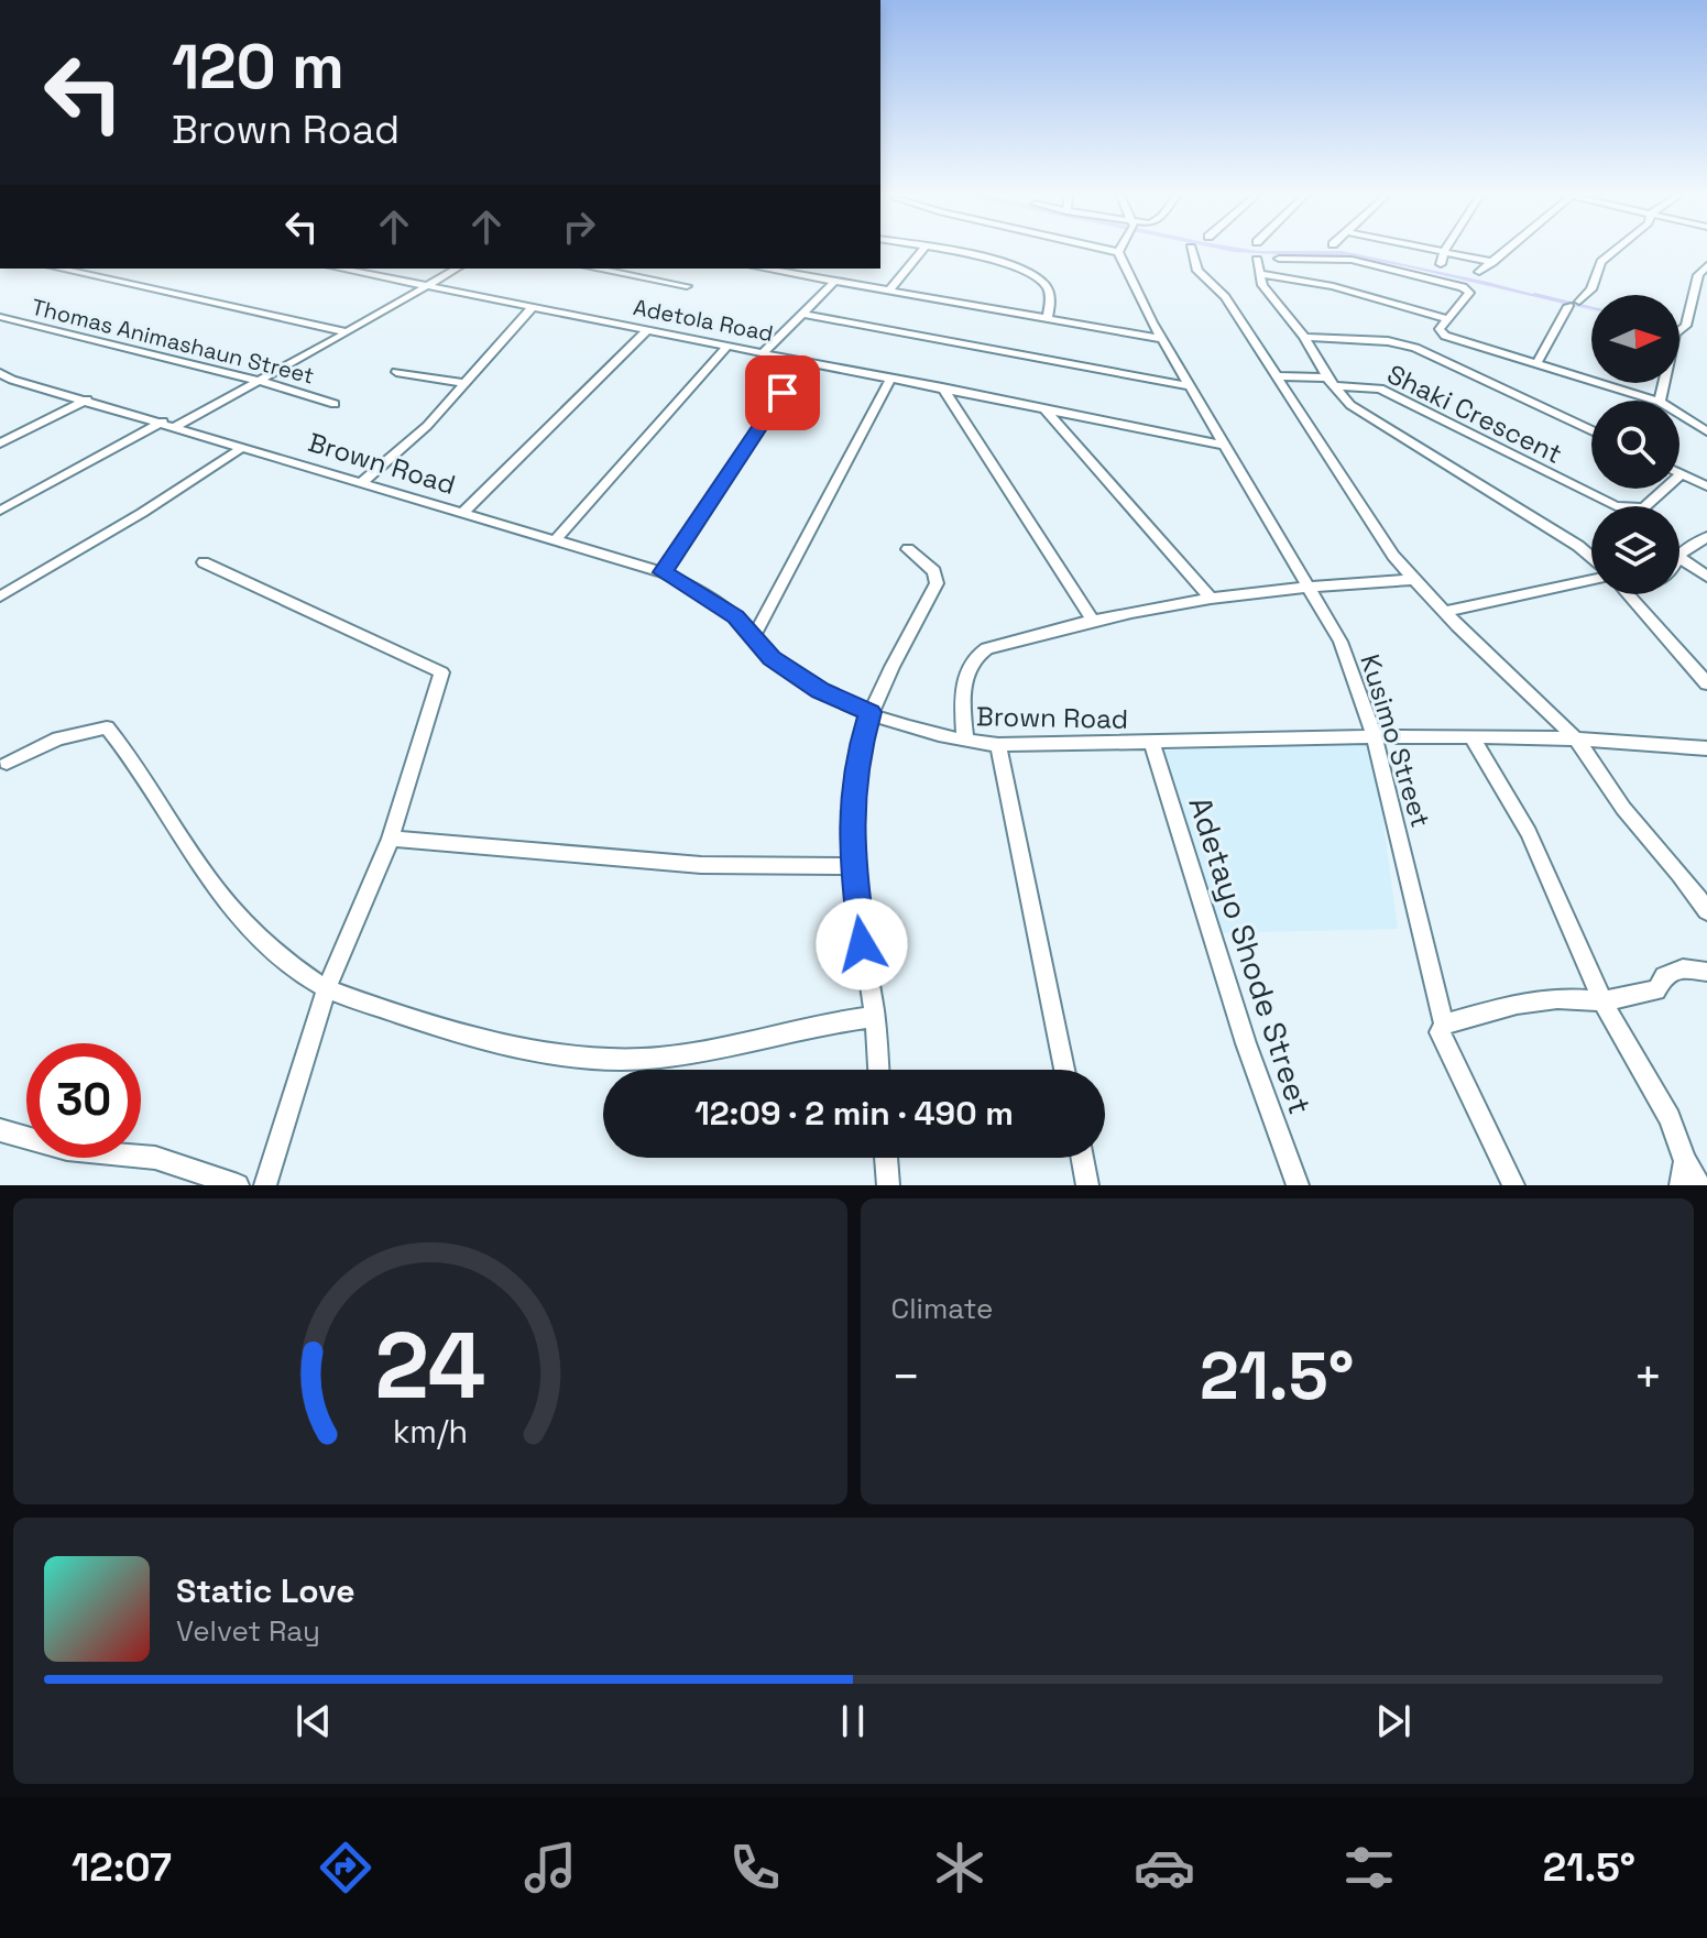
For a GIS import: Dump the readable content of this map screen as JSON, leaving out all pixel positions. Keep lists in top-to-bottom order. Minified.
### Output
{"streets":{"street":["Adetola Road","Thomas Animashaun Street","Shaki Crescent","Brown Road","Kusimo Street","Adetayo Shode Street"]},"crossings":[["Adetola Road","Kusimo Street"],["Brown Road","Kusimo Street"],["Brown Road","Adetayo Shode Street"]],"north":"right","page":{"turn":["120 m","Brown Road"],"limit":"30","trip":"12:09 · 2 min · 490 m","tile":"Climate","heat":["−","21.5°","+"],"song":["Static Love","Velvet Ray"],"tabs":["12:07","21.5°"],"gauge":["24","km/h"]}}
